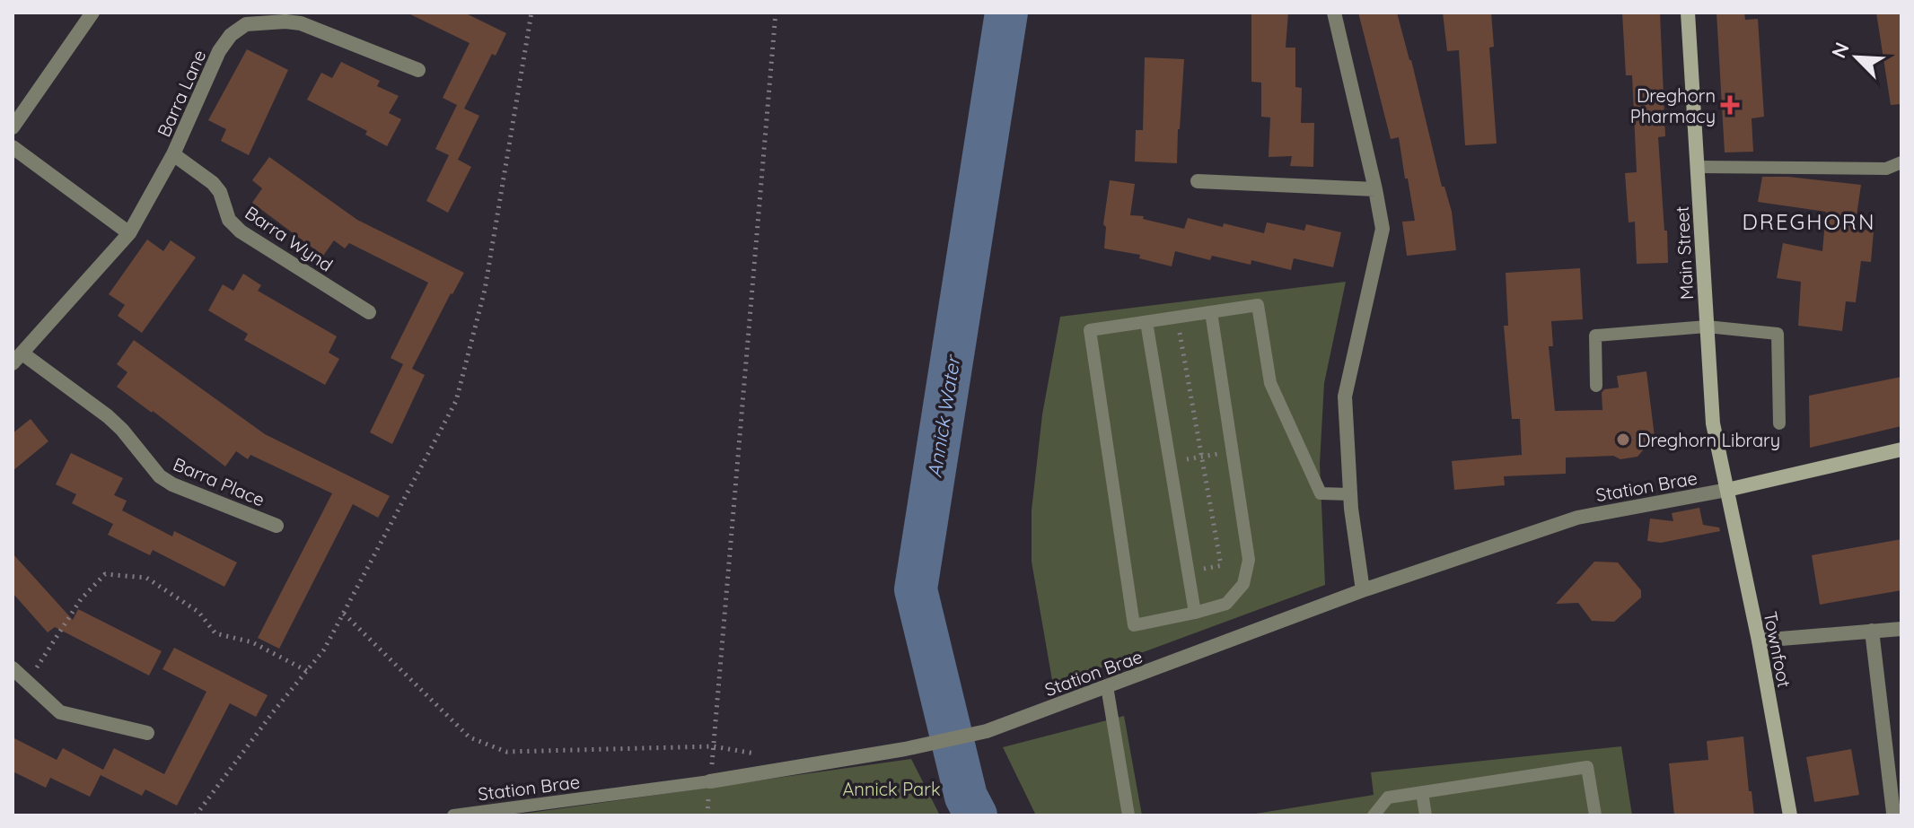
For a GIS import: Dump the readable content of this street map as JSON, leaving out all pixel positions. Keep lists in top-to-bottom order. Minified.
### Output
{"streets":{"main road":["Main Street","Townfoot"],"street":["Barra Lane","Barra Wynd","Barra Place","Station Brae"]},"crossings":[["Barra Lane","Barra Wynd"],["Barra Lane","Barra Place"],["Main Street","Station Brae"],["Main Street","Townfoot"],["Station Brae","Townfoot"]],"districts":["DREGHORN"],"water":["Annick Water"],"parks":["Annick Park"],"places":{"health":["Dreghorn Pharmacy"],"other":["Dreghorn Library"]},"north":"top left"}
